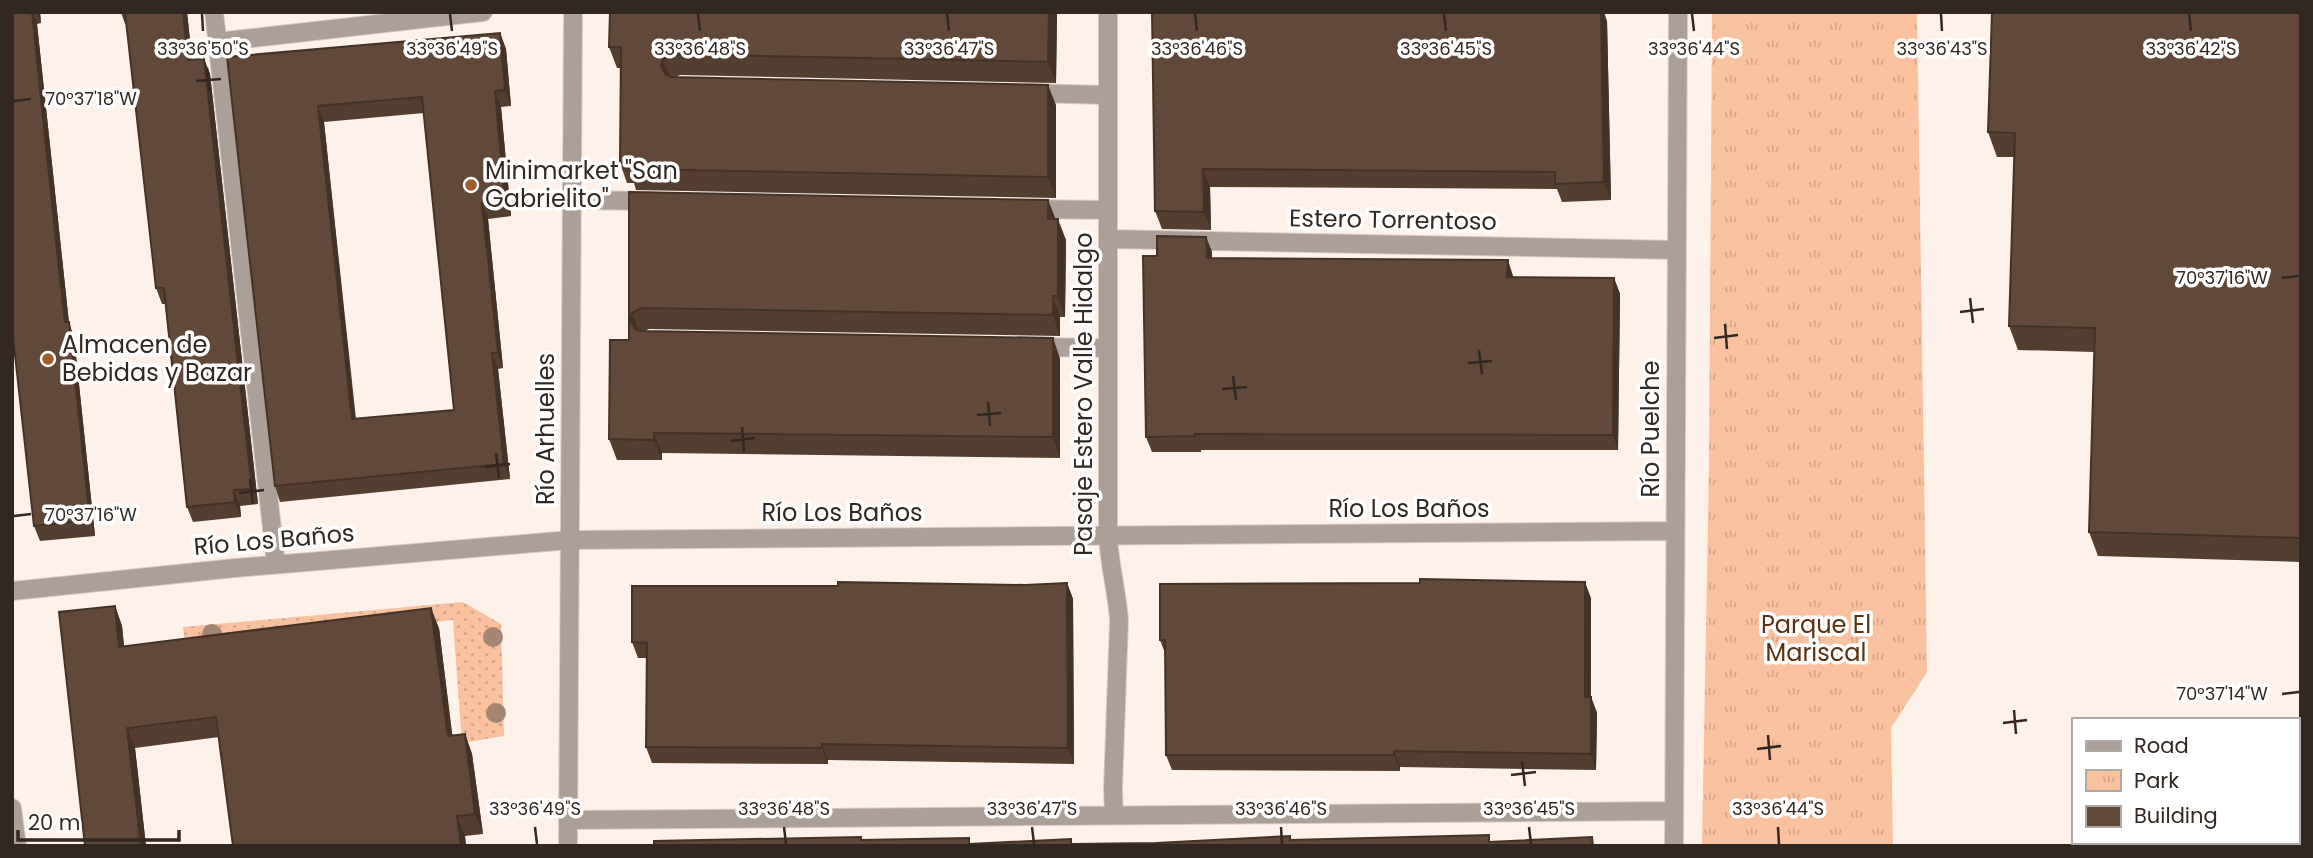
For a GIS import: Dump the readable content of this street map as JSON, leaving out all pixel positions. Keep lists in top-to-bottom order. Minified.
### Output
{"streets":{"street":["Estero Torrentoso","Pasaje Estero Valle Hidalgo","Río Arhuelles","Río Puelche","Río Los Baños"]},"crossings":[["Estero Torrentoso","Pasaje Estero Valle Hidalgo"],["Estero Torrentoso","Río Puelche"],["Pasaje Estero Valle Hidalgo","Río Los Baños"],["Río Arhuelles","Río Los Baños"],["Río Puelche","Río Los Baños"]],"parks":["Parque El Mariscal"],"places":["Minimarket \"San Gabrielito\"","Almacen de Bebidas y Bazar"],"legend":["Road","Park","Building"],"scale_bar":"20 m","coordinates":["33°36'50\"S","33°36'49\"S","33°36'48\"S","33°36'47\"S","33°36'46\"S","33°36'45\"S","33°36'44\"S","33°36'43\"S","33°36'42\"S","70°37'18\"W","70°37'16\"W","70°37'14\"W"]}
